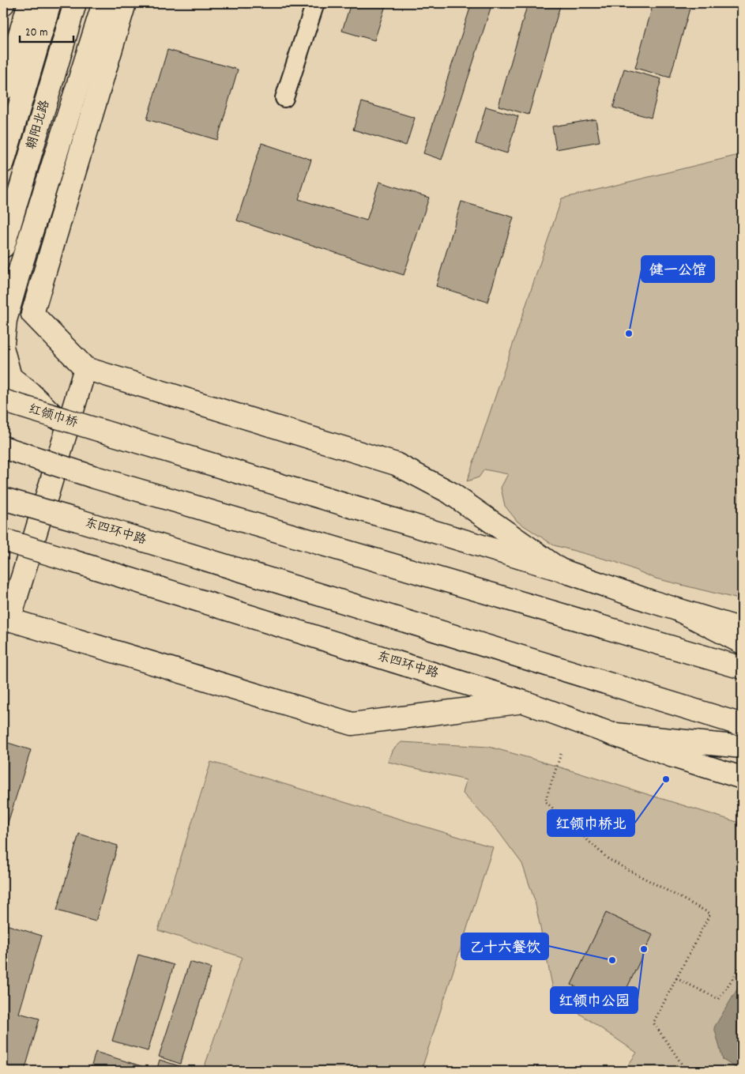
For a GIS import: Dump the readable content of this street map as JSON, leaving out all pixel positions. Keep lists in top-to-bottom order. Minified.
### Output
{"streets":{"main road":["朝阳北路","红领巾桥","东四环中路"]},"places":["健一公馆","红领巾桥北","红领巾公园","乙十六餐饮"],"scale_bar":"20 m"}
